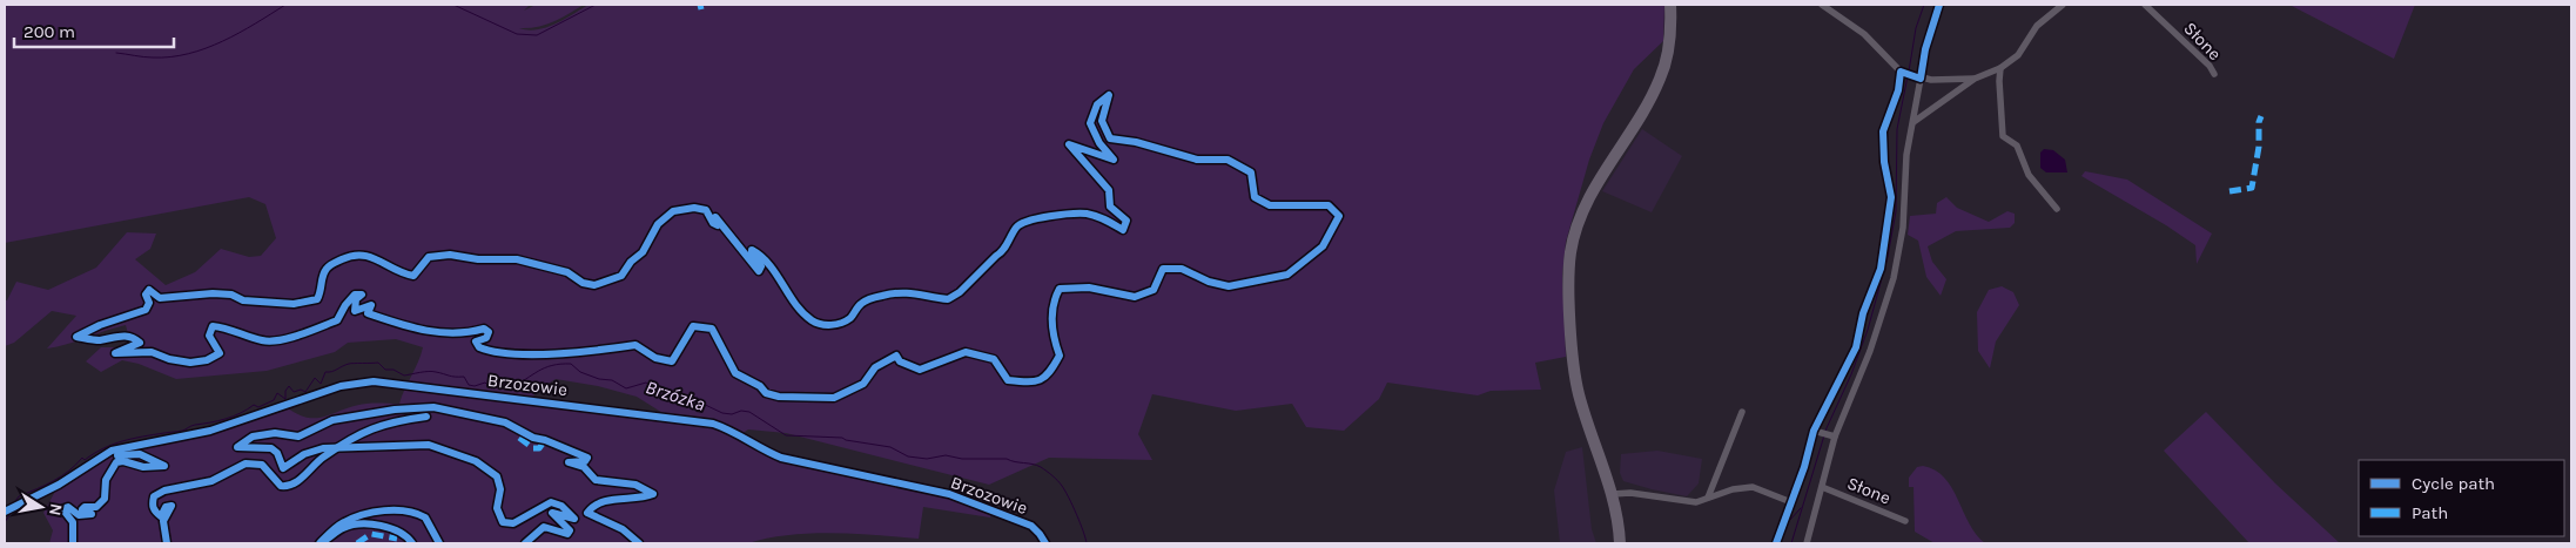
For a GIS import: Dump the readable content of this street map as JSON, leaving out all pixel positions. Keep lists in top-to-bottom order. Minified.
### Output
{"streets":{"street":["Słone","Brzozowie"]},"water":["Brzózka"],"legend":["Cycle path","Path"],"scale_bar":"200 m","north":"right"}
